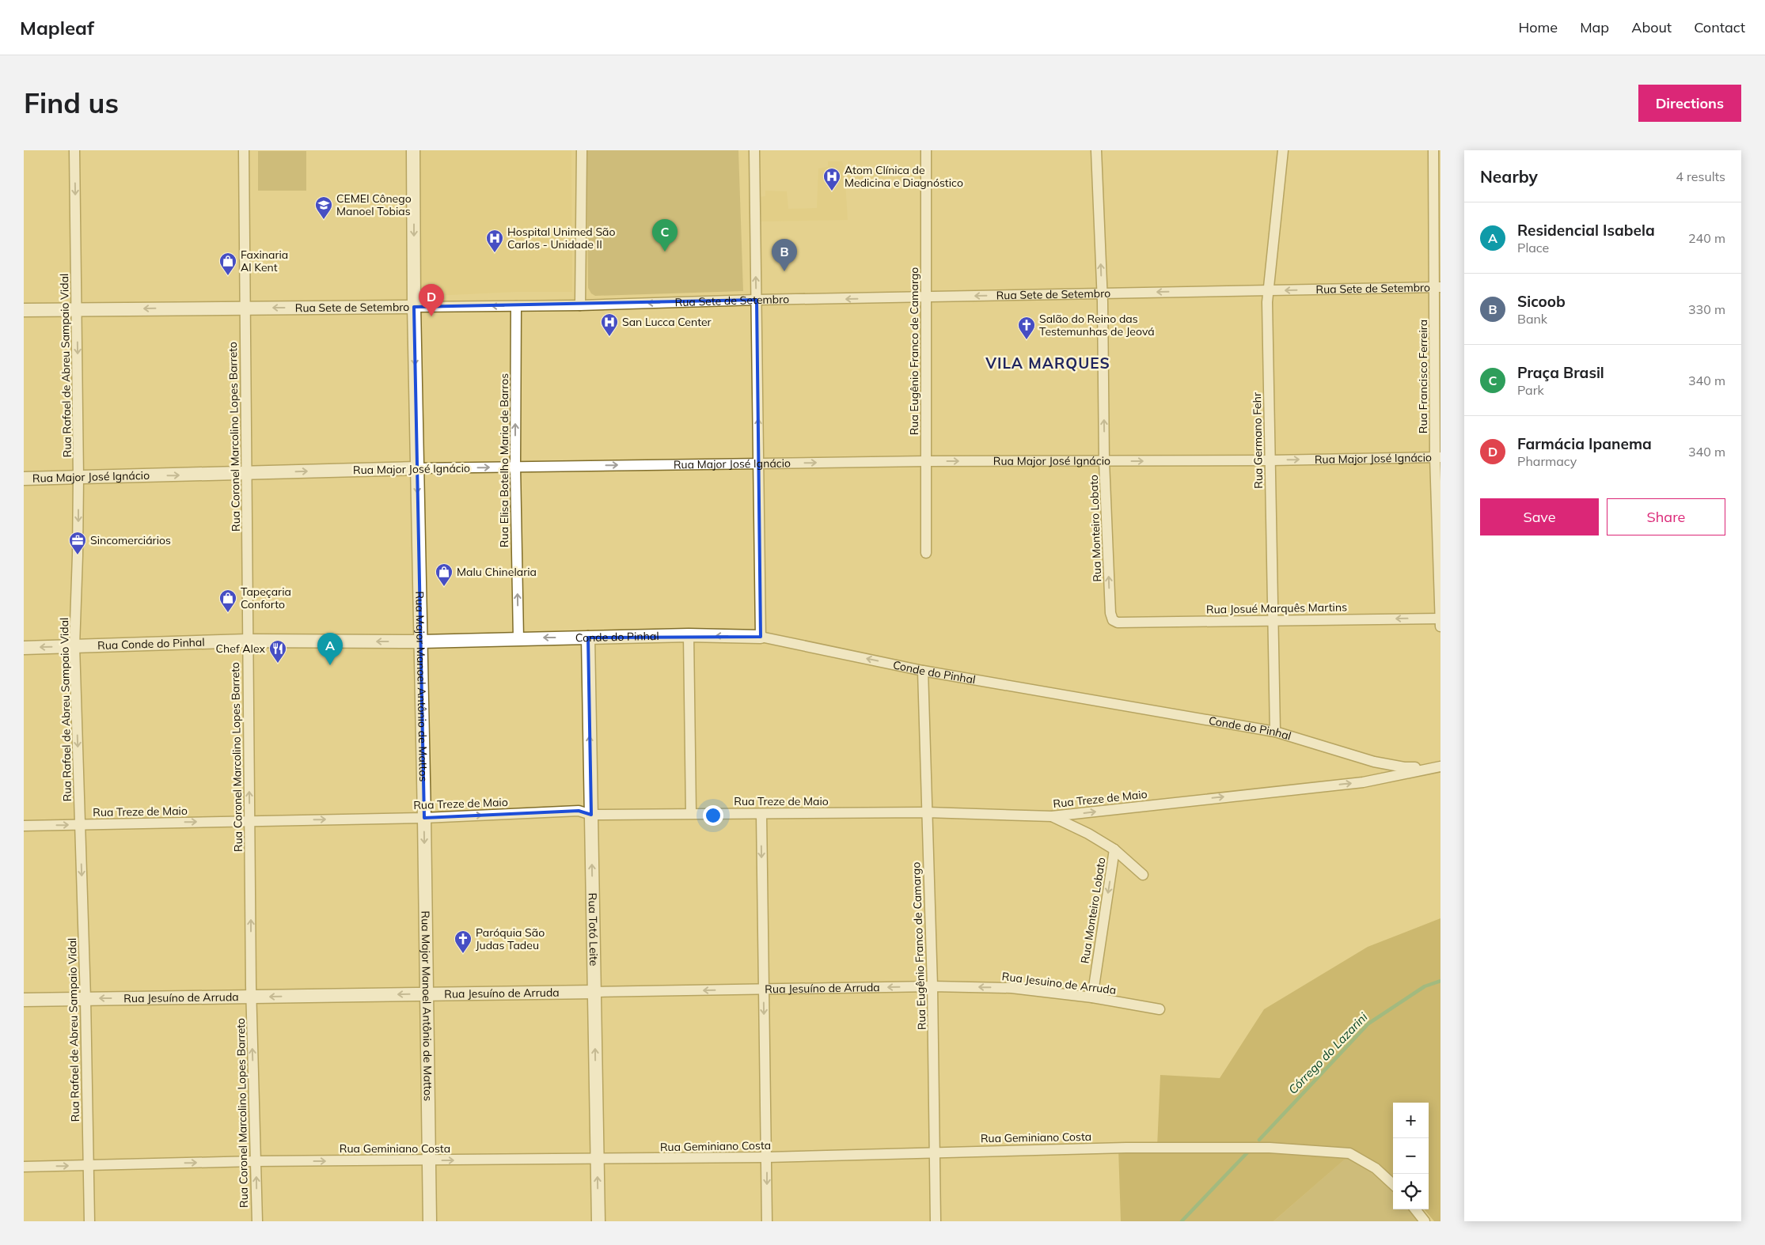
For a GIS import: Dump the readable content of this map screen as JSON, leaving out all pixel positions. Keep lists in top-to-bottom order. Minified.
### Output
{"streets":{"street":["Rua Sete de Setembro","Rua Eugênio Franco de Camargo","Rua Rafael de Abreu Sampaio Vidal","Rua Francisco Ferreira","Rua Coronel Marcolino Lopes Barreto","Rua Germano Fehr","Rua Major José Ignácio","Rua Elisa Botelho Maria de Barros","Rua Monteiro Lobato","Rua Josué Marquês Martins","Conde do Pinhal","Rua Conde do Pinhal","Rua Major Manoel Antônio de Mattos","Rua Treze de Maio","Rua Totó Leite","Rua Jesuino de Arruda","Rua Jesuíno de Arruda","Rua Geminiano Costa"]},"crossings":[["Rua Sete de Setembro","Rua Eugênio Franco de Camargo"],["Rua Sete de Setembro","Rua Rafael de Abreu Sampaio Vidal"],["Rua Sete de Setembro","Rua Francisco Ferreira"],["Rua Sete de Setembro","Rua Coronel Marcolino Lopes Barreto"],["Rua Sete de Setembro","Rua Germano Fehr"],["Rua Sete de Setembro","Rua Elisa Botelho Maria de Barros"],["Rua Sete de Setembro","Rua Monteiro Lobato"],["Rua Sete de Setembro","Rua Major Manoel Antônio de Mattos"],["Rua Eugênio Franco de Camargo","Rua Major José Ignácio"],["Rua Eugênio Franco de Camargo","Conde do Pinhal"],["Rua Eugênio Franco de Camargo","Rua Treze de Maio"],["Rua Eugênio Franco de Camargo","Rua Jesuino de Arruda"],["Rua Eugênio Franco de Camargo","Rua Jesuíno de Arruda"],["Rua Eugênio Franco de Camargo","Rua Geminiano Costa"],["Rua Rafael de Abreu Sampaio Vidal","Rua Major José Ignácio"],["Rua Rafael de Abreu Sampaio Vidal","Rua Conde do Pinhal"],["Rua Rafael de Abreu Sampaio Vidal","Rua Treze de Maio"],["Rua Rafael de Abreu Sampaio Vidal","Rua Jesuíno de Arruda"],["Rua Rafael de Abreu Sampaio Vidal","Rua Geminiano Costa"],["Rua Francisco Ferreira","Rua Major José Ignácio"],["Rua Francisco Ferreira","Rua Josué Marquês Martins"],["Rua Coronel Marcolino Lopes Barreto","Rua Major José Ignácio"],["Rua Coronel Marcolino Lopes Barreto","Rua Conde do Pinhal"],["Rua Coronel Marcolino Lopes Barreto","Rua Treze de Maio"],["Rua Coronel Marcolino Lopes Barreto","Rua Jesuíno de Arruda"],["Rua Coronel Marcolino Lopes Barreto","Rua Geminiano Costa"],["Rua Germano Fehr","Rua Major José Ignácio"],["Rua Germano Fehr","Rua Josué Marquês Martins"],["Rua Germano Fehr","Conde do Pinhal"],["Rua Major José Ignácio","Rua Elisa Botelho Maria de Barros"],["Rua Major José Ignácio","Rua Monteiro Lobato"],["Rua Major José Ignácio","Rua Major Manoel Antônio de Mattos"],["Rua Elisa Botelho Maria de Barros","Conde do Pinhal"],["Rua Monteiro Lobato","Rua Josué Marquês Martins"],["Rua Monteiro Lobato","Rua Jesuino de Arruda"],["Conde do Pinhal","Rua Conde do Pinhal"],["Conde do Pinhal","Rua Major Manoel Antônio de Mattos"],["Conde do Pinhal","Rua Treze de Maio"],["Conde do Pinhal","Rua Totó Leite"],["Rua Conde do Pinhal","Rua Major Manoel Antônio de Mattos"],["Rua Major Manoel Antônio de Mattos","Rua Treze de Maio"],["Rua Major Manoel Antônio de Mattos","Rua Jesuíno de Arruda"],["Rua Major Manoel Antônio de Mattos","Rua Geminiano Costa"],["Rua Treze de Maio","Rua Totó Leite"],["Rua Totó Leite","Rua Jesuíno de Arruda"],["Rua Totó Leite","Rua Geminiano Costa"],["Rua Jesuino de Arruda","Rua Jesuíno de Arruda"]],"one_way":["Rua Sete de Setembro","Rua Rafael de Abreu Sampaio Vidal","Rua Coronel Marcolino Lopes Barreto","Rua Major José Ignácio","Rua Elisa Botelho Maria de Barros","Rua Josué Marquês Martins","Rua Conde do Pinhal","Rua Major Manoel Antônio de Mattos","Rua Treze de Maio","Rua Jesuino de Arruda","Rua Jesuíno de Arruda","Rua Geminiano Costa"],"districts":["VILA MARQUES"],"water":["Córrego do Lazarini"],"places":{"hospital":["Atom Clínica de Medicina e Diagnóstico","Hospital Unimed São Carlos - Unidade II","San Lucca Center"],"school or university":["CEMEI Cônego Manoel Tobias"],"shop":["Faxinaria Al Kent","Malu Chinelaria","Tapeçaria Conforto"],"church":["Salão do Reino das Testemunhas de Jeová","Paróquia São Judas Tadeu"],"office":["Sincomerciários"],"restaurant":["Chef Alex"]},"page":{"header":"Mapleaf","nav":["Home","Map","About","Contact"],"buttons":["Directions",["Save","Share"]],"title":"Find us","heading":["Nearby","4 results"],"list":[{"mark":"A","name":"Residencial Isabela","note":"Place","value":"240 m"},{"mark":"B","name":"Sicoob","note":"Bank","value":"330 m"},{"mark":"C","name":"Praça Brasil","note":"Park","value":"340 m"},{"mark":"D","name":"Farmácia Ipanema","note":"Pharmacy","value":"340 m"}],"pins":["C","B","D","A"],"map_buttons":["+","−"]}}
